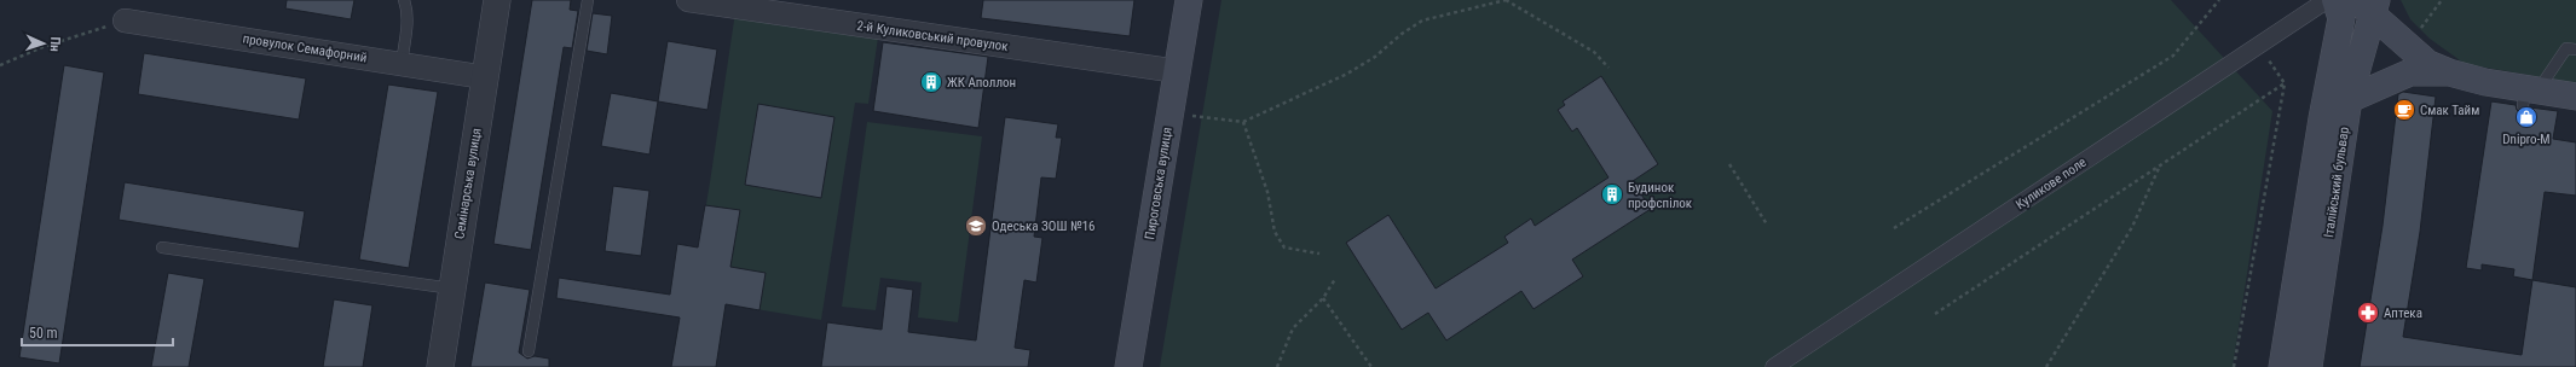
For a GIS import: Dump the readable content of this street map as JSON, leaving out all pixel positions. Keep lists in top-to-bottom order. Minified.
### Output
{"streets":{"main road":["Італійський бульвар","Пироговська вулиця"],"street":["2-й Куликовський провулок","провулок Семафорний","Семінарська вулиця","Куликове поле"]},"crossings":[["2-й Куликовський провулок","Пироговська вулиця"],["провулок Семафорний","Семінарська вулиця"]],"places":{"building":["ЖК Аполлон","Будинок профспілок"],"cafe":["Смак Тайм"],"shop":["Dnipro-M"],"school or university":["Одеська ЗОШ №16"],"pharmacy":["Аптека"]},"scale_bar":"50 m","north":"right"}
